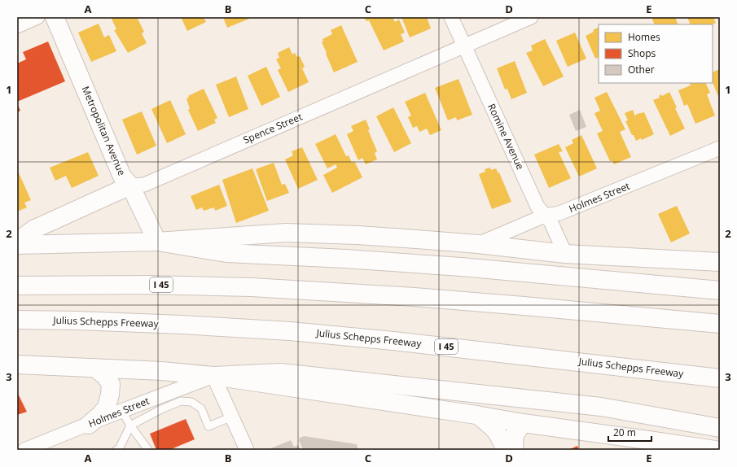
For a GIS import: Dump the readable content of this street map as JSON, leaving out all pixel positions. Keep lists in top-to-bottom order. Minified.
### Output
{"streets":{"main road":["Spence Street","Metropolitan Avenue","I 45","Julius Schepps Freeway"],"street":["Romine Avenue","Holmes Street"]},"crossings":[["Spence Street","Metropolitan Avenue"],["Spence Street","Romine Avenue"],["Romine Avenue","Holmes Street"]],"legend":["Homes","Shops","Other"],"scale_bar":"20 m","grid":{"columns":["A","B","C","D","E"],"rows":["1","2","3"]}}
